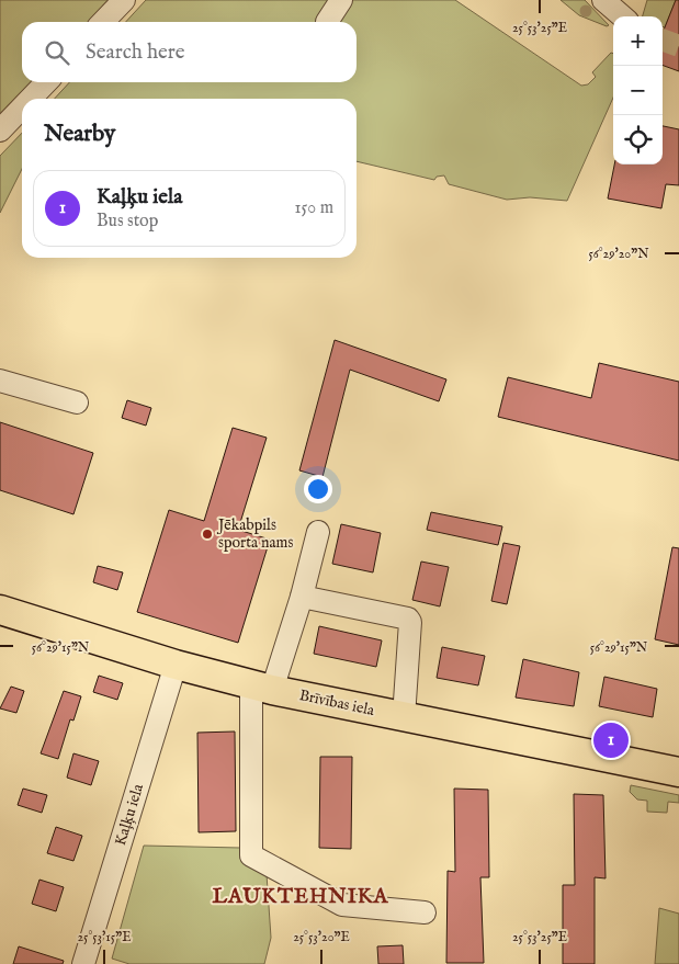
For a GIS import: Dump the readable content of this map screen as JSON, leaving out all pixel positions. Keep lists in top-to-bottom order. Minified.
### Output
{"streets":{"main road":["Brīvības iela"],"street":["Kaļķu iela"]},"crossings":[["Brīvības iela","Kaļķu iela"]],"districts":["LAUKTEHNIKA"],"places":["Jēkabpils sporta nams"],"page":{"map_buttons":["+","−"],"search":"Search here","heading":"Nearby","list":[{"mark":"1","name":"Kaļķu iela","note":"Bus stop","value":"150 m"}],"pins":"1"},"coordinates":["25°53'25\"E","56°29'20\"N","56°29'15\"N","25°53'15\"E","25°53'20\"E"]}
